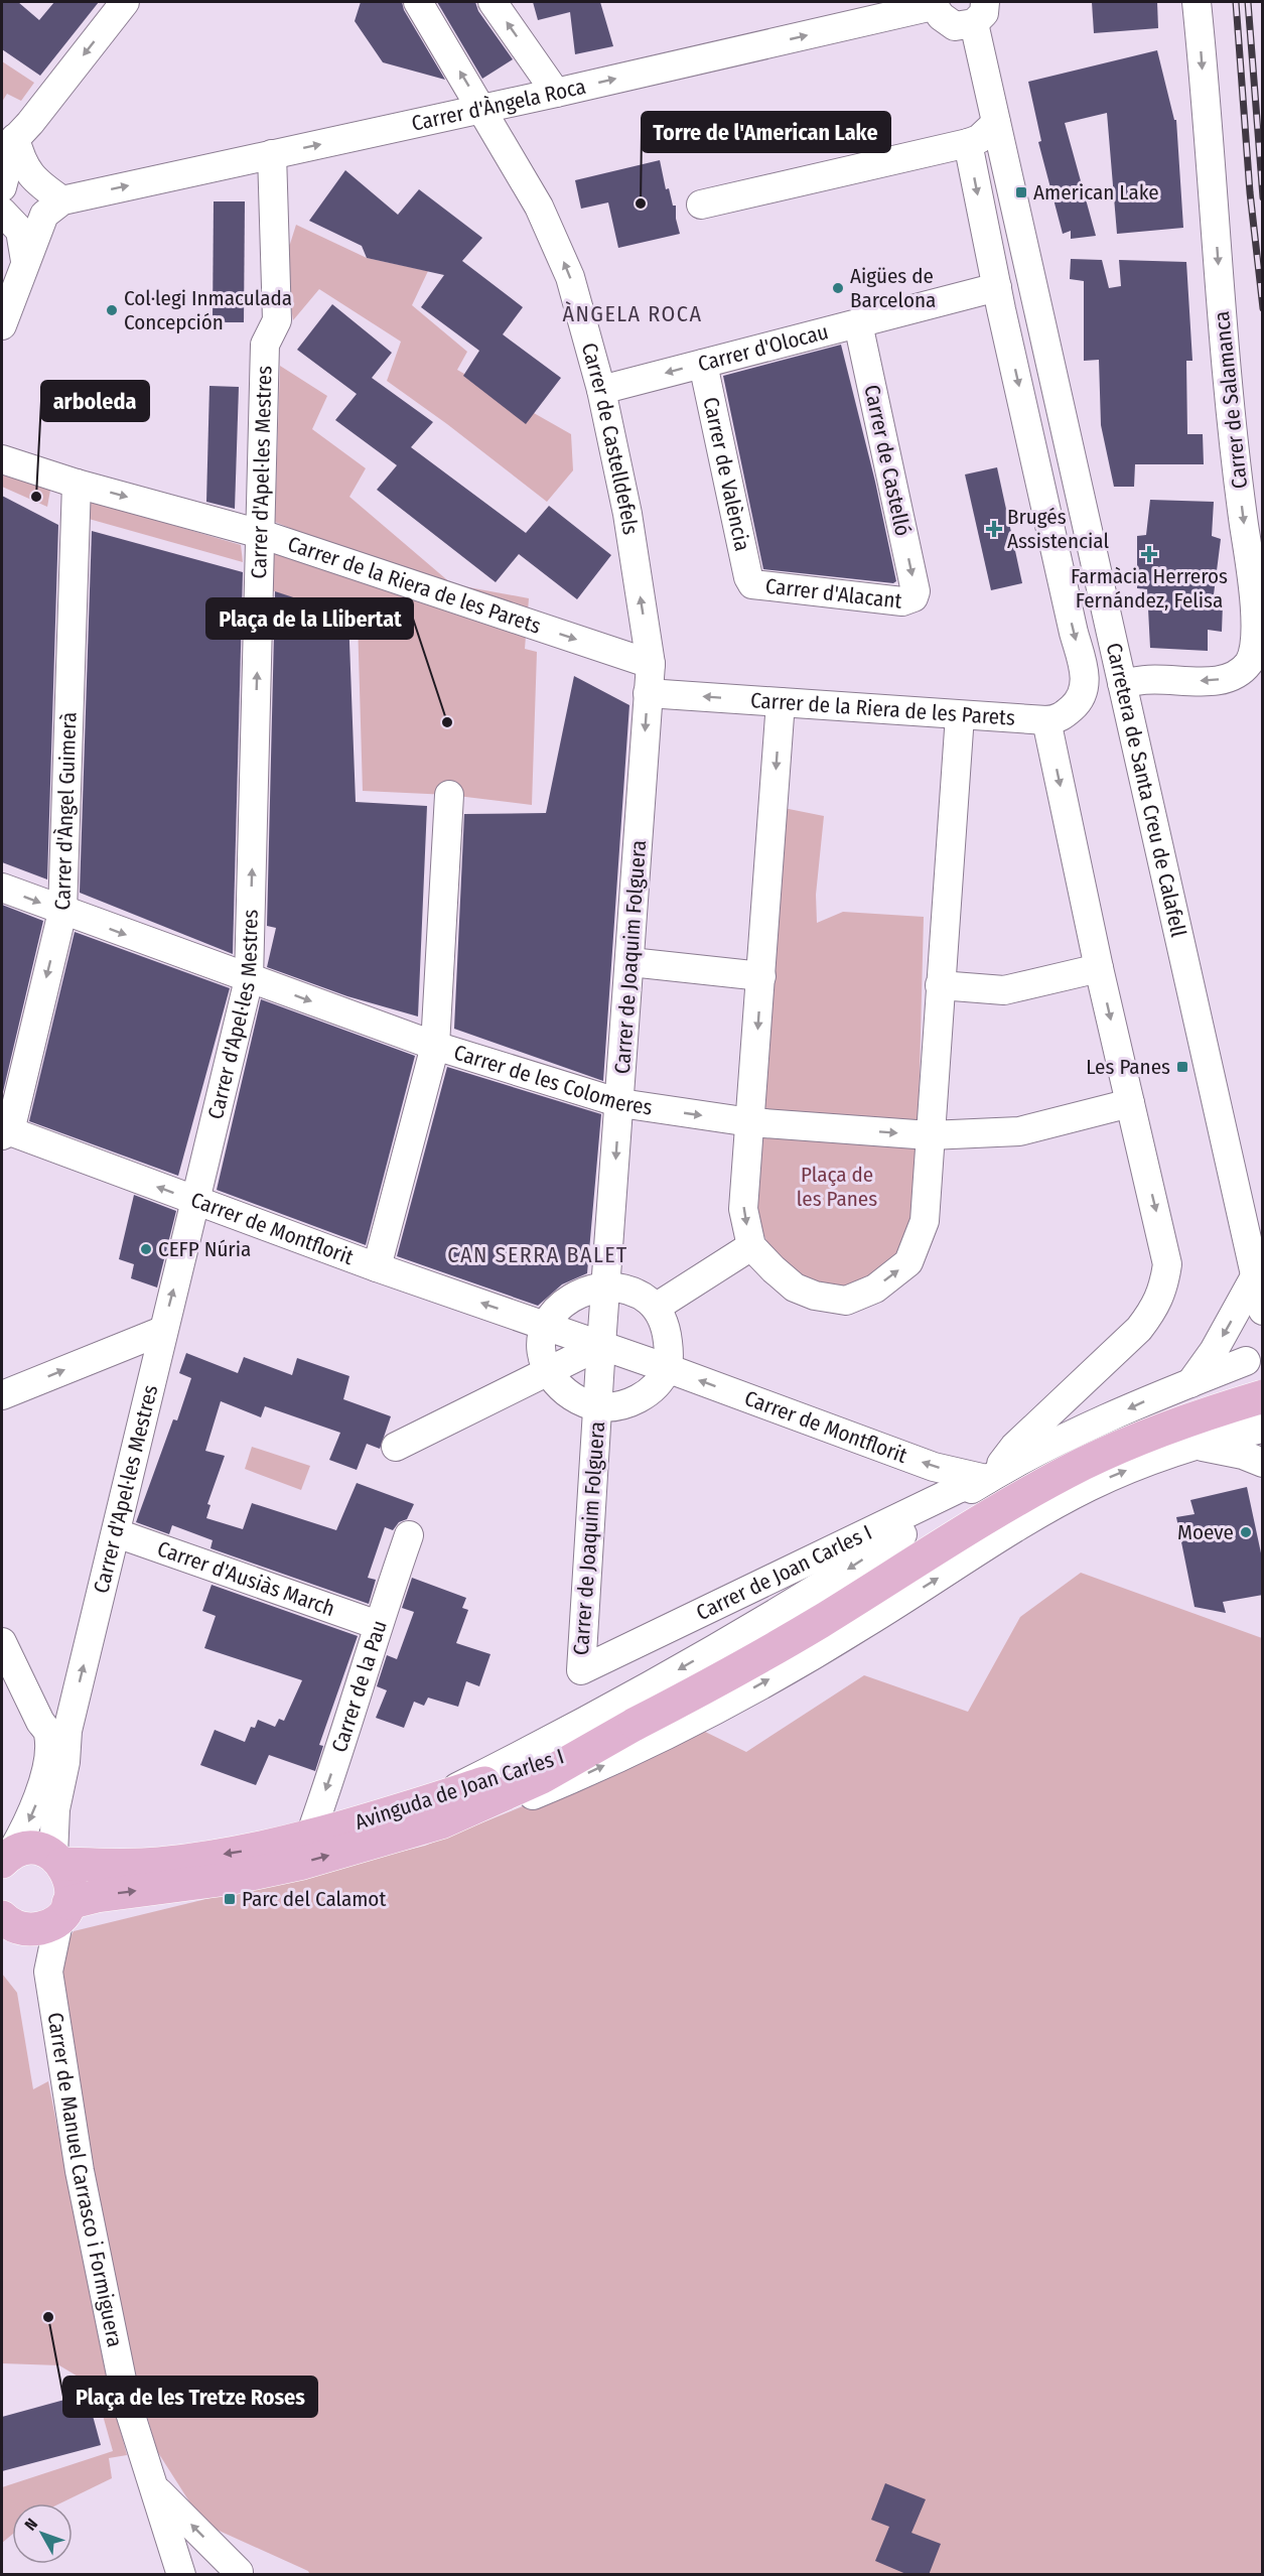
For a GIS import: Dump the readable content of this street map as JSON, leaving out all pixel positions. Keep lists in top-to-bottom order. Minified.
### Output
{"streets":{"main road":["Avinguda de Joan Carles I"],"street":["Carrer d'Àngela Roca","Carrer d'Olocau","Carrer de Salamanca","Carrer de Castelldefels","Carrer de Castelló","Carrer d'Apel·les Mestres","Carrer de València","Carrer de la Riera de les Parets","Carrer d'Alacant","Carretera de Santa Creu de Calafell","Carrer d'Àngel Guimerà","Carrer de Joaquim Folguera","Carrer de les Colomeres","Carrer de Montflorit","Carrer de Joan Carles I","Carrer d'Ausiàs March","Carrer de la Pau","Carrer de Manuel Carrasco i Formiguera"]},"crossings":[["Carrer d'Àngela Roca","Carrer de Castelldefels"],["Carrer d'Àngela Roca","Carrer d'Apel·les Mestres"],["Carrer d'Àngela Roca","Carretera de Santa Creu de Calafell"],["Carrer d'Olocau","Carrer de Castelldefels"],["Carrer d'Olocau","Carrer de Castelló"],["Carrer d'Olocau","Carrer de València"],["Carrer de Salamanca","Carrer de la Riera de les Parets"],["Carrer de Salamanca","Carretera de Santa Creu de Calafell"],["Carrer de Castelldefels","Carrer de la Riera de les Parets"],["Carrer de Castelldefels","Carrer de Joaquim Folguera"],["Carrer de Castelló","Carrer d'Alacant"],["Carrer d'Apel·les Mestres","Carrer de la Riera de les Parets"],["Carrer d'Apel·les Mestres","Carrer de les Colomeres"],["Carrer d'Apel·les Mestres","Carrer de Montflorit"],["Carrer d'Apel·les Mestres","Carrer d'Ausiàs March"],["Carrer d'Apel·les Mestres","Avinguda de Joan Carles I"],["Carrer de València","Carrer d'Alacant"],["Carrer de la Riera de les Parets","Carrer d'Àngel Guimerà"],["Carrer de la Riera de les Parets","Carrer de Joaquim Folguera"],["Carrer d'Àngel Guimerà","Carrer de les Colomeres"],["Carrer d'Àngel Guimerà","Carrer de Montflorit"],["Carrer de Joaquim Folguera","Carrer de les Colomeres"],["Carrer de Joaquim Folguera","Carrer de Montflorit"],["Carrer de Joaquim Folguera","Carrer de Joan Carles I"],["Carrer de Montflorit","Carrer de Joan Carles I"],["Carrer d'Ausiàs March","Carrer de la Pau"],["Carrer de la Pau","Avinguda de Joan Carles I"],["Avinguda de Joan Carles I","Carrer de Manuel Carrasco i Formiguera"]],"one_way":["Carrer d'Àngela Roca","Carrer de Castelldefels","Carrer d'Apel·les Mestres","Carrer de les Colomeres","Carrer de Montflorit","Carrer de la Pau"],"districts":["ÀNGELA ROCA","CAN SERRA BALET"],"parks":["Plaça de les Panes"],"places":{"transit":["American Lake","Les Panes","Parc del Calamot"],"other":["Torre de l'American Lake","Aigües de Barcelona","Col·legi Inmaculada Concepción","arboleda","Plaça de la Llibertat","CEFP Núria","Moeve","Plaça de les Tretze Roses"],"health":["Brugés Assistencial","Farmàcia Herreros Fernández, Felisa"]},"north":"top left"}
